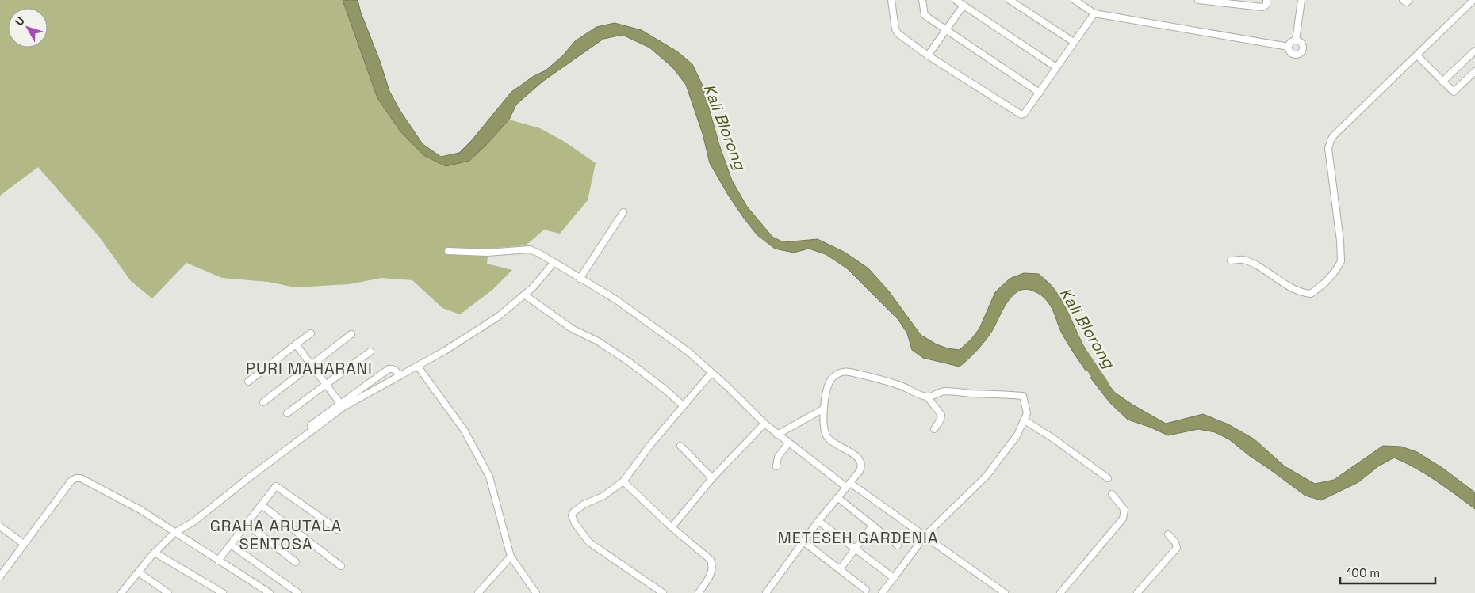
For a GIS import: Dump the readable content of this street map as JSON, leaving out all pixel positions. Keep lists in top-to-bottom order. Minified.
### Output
{"districts":["PURI MAHARANI","GRAHA ARUTALA SENTOSA","METESEH GARDENIA"],"water":["Kali Blorong"],"scale_bar":"100 m","north":"top left"}
